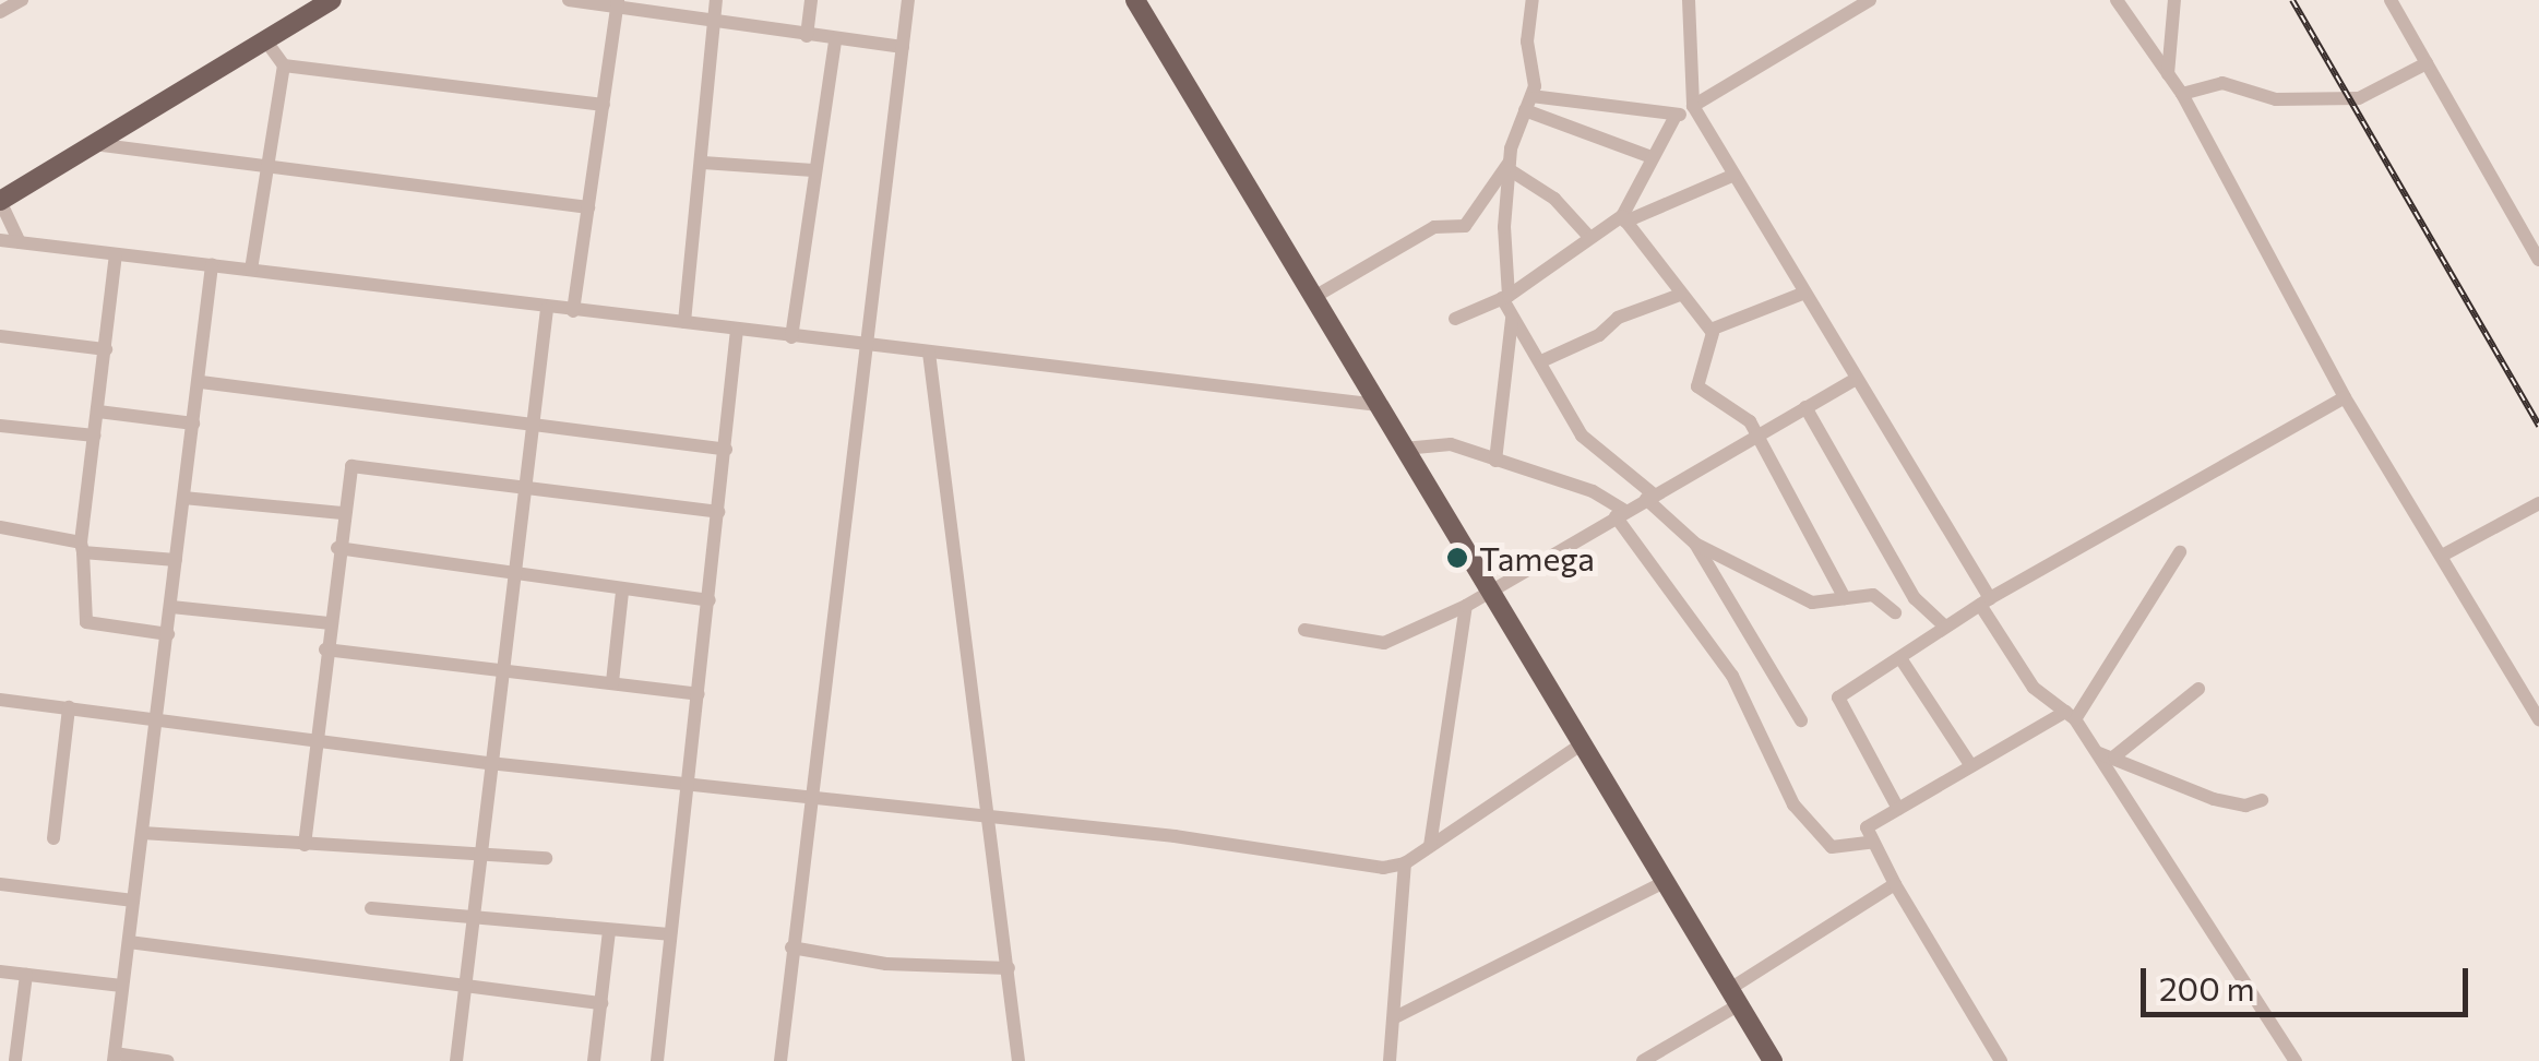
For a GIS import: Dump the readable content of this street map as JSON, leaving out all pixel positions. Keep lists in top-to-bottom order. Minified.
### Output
{"places":["Tamega"],"scale_bar":"200 m"}
